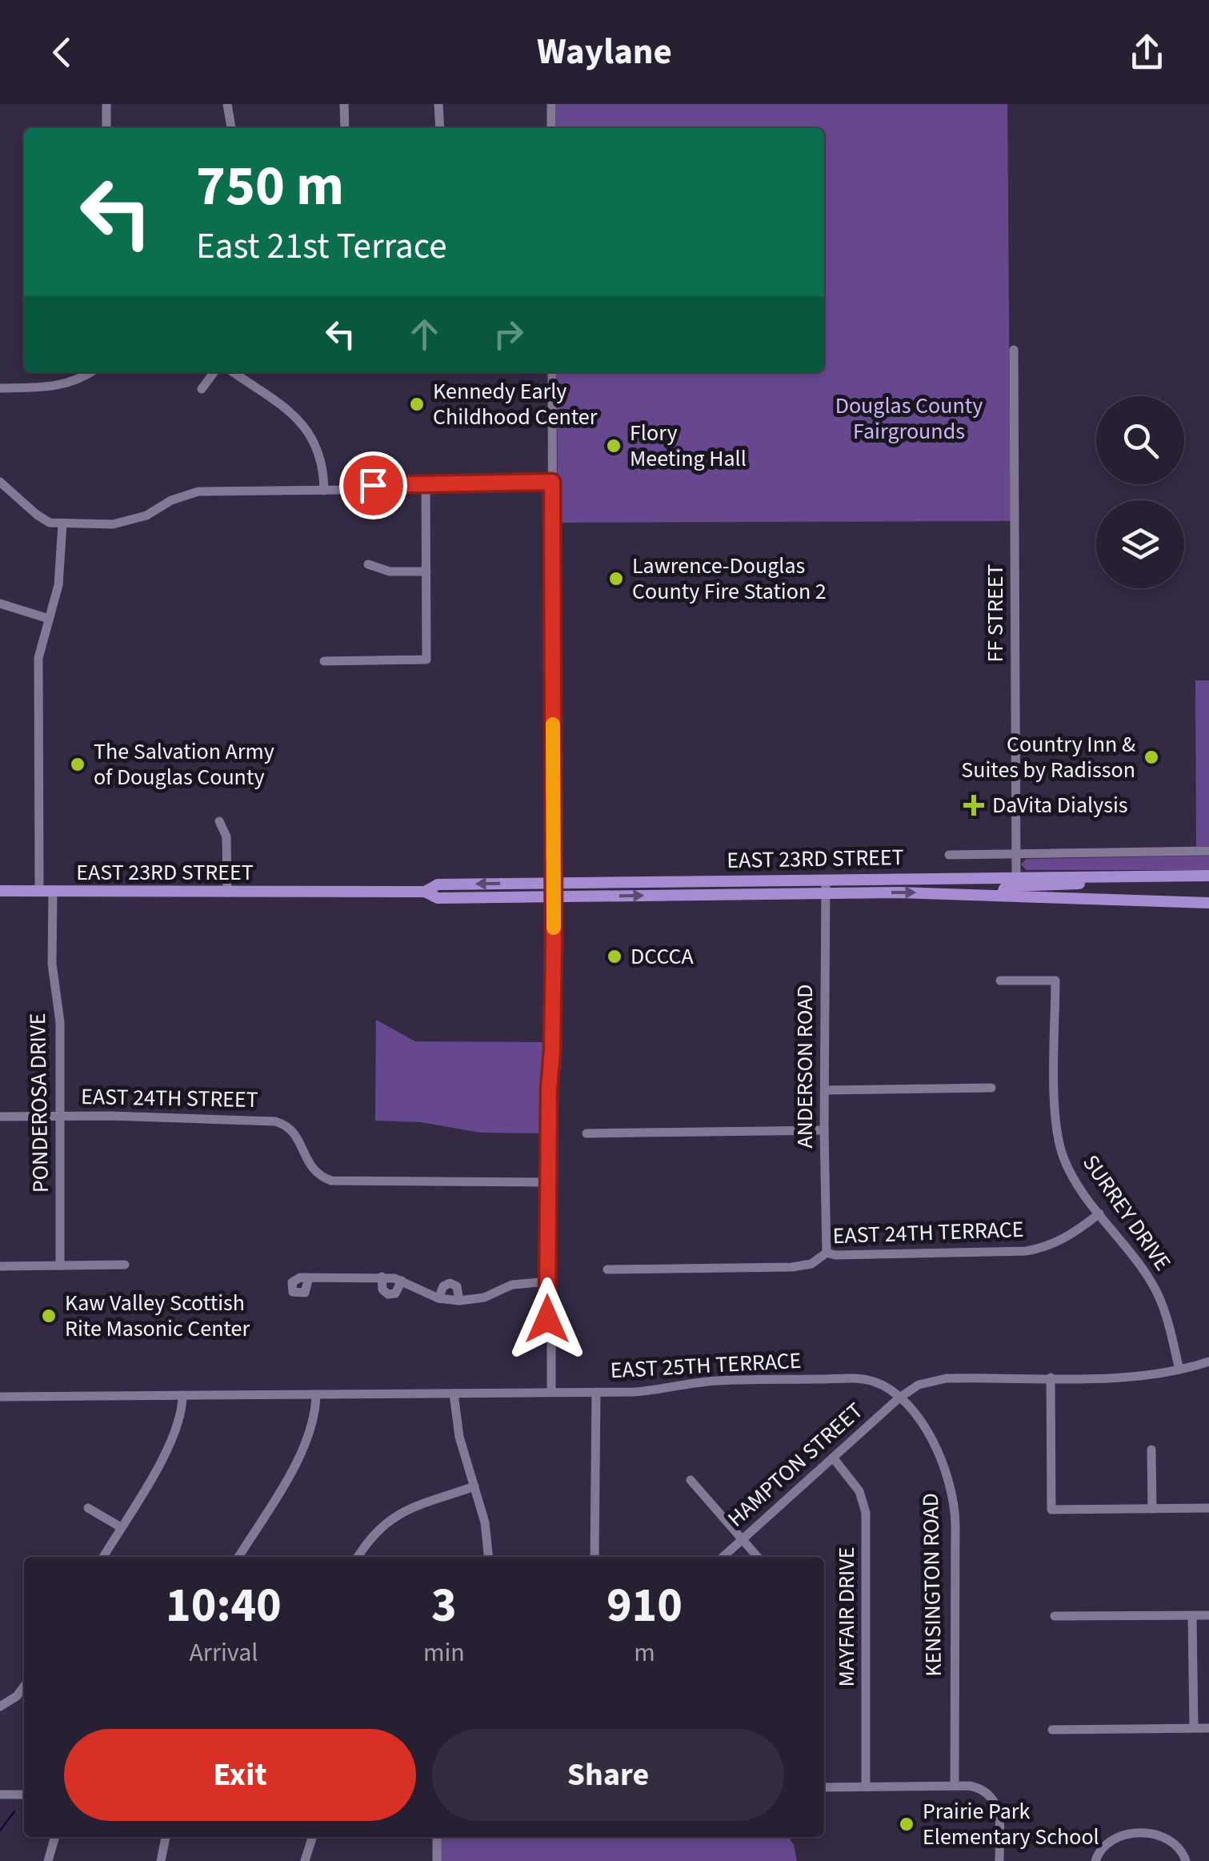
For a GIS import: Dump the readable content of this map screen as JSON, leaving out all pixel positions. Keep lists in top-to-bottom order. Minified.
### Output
{"streets":{"main road":["EAST 23RD STREET"],"street":["FF STREET","ANDERSON ROAD","EAST 24TH STREET","PONDEROSA DRIVE","SURREY DRIVE","EAST 24TH TERRACE","EAST 25TH TERRACE","HAMPTON STREET","KENSINGTON ROAD","MAYFAIR DRIVE"]},"crossings":[["FF STREET","EAST 23RD STREET"],["EAST 23RD STREET","ANDERSON ROAD"],["EAST 23RD STREET","PONDEROSA DRIVE"],["ANDERSON ROAD","EAST 24TH TERRACE"],["EAST 24TH STREET","PONDEROSA DRIVE"],["SURREY DRIVE","EAST 24TH TERRACE"],["EAST 25TH TERRACE","HAMPTON STREET"],["EAST 25TH TERRACE","KENSINGTON ROAD"],["HAMPTON STREET","KENSINGTON ROAD"],["HAMPTON STREET","MAYFAIR DRIVE"]],"parks":["Douglas County Fairgrounds"],"places":{"other":["Kennedy Early Childhood Center","Flory Meeting Hall","Lawrence-Douglas County Fire Station 2","Country Inn & Suites by Radisson","The Salvation Army of Douglas County","DCCCA","Kaw Valley Scottish Rite Masonic Center","Prairie Park Elementary School"],"health":["DaVita Dialysis"]},"page":{"header":"Waylane","turn":["750 m","East 21st Terrace"],"eta":["10:40","Arrival","3","min","910","m"],"buttons":["Exit","Share"]}}
